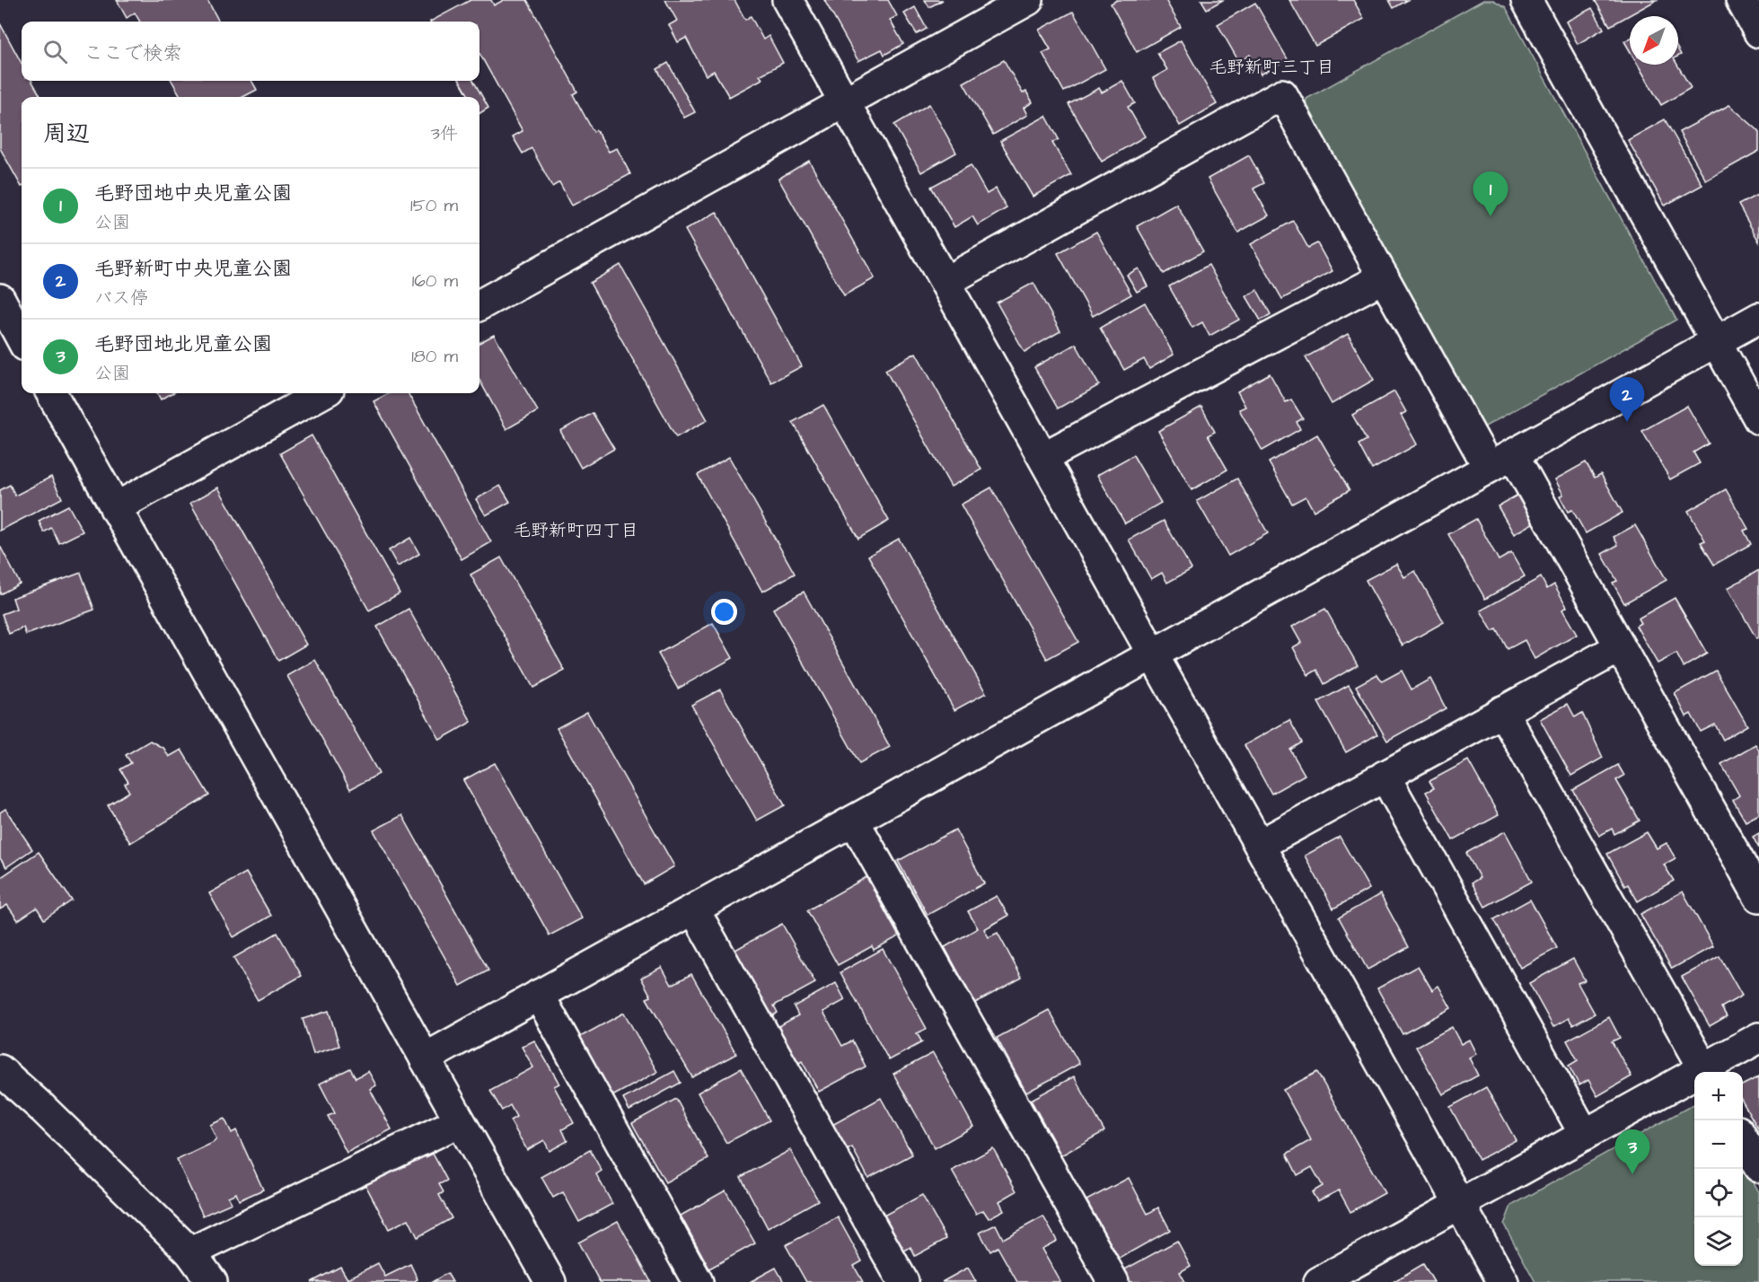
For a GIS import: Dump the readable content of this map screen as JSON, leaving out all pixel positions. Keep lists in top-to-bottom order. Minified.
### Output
{"districts":["毛野新町三丁目","毛野新町四丁目"],"north":"bottom left","page":{"search":"ここで検索","heading":["周辺","3件"],"list":[{"mark":"1","name":"毛野団地中央児童公園","note":"公園","value":"150 m"},{"mark":"2","name":"毛野新町中央児童公園","note":"バス停","value":"160 m"},{"mark":"3","name":"毛野団地北児童公園","note":"公園","value":"180 m"}],"pins":["1","2","3"],"map_buttons":["+","−"]}}
